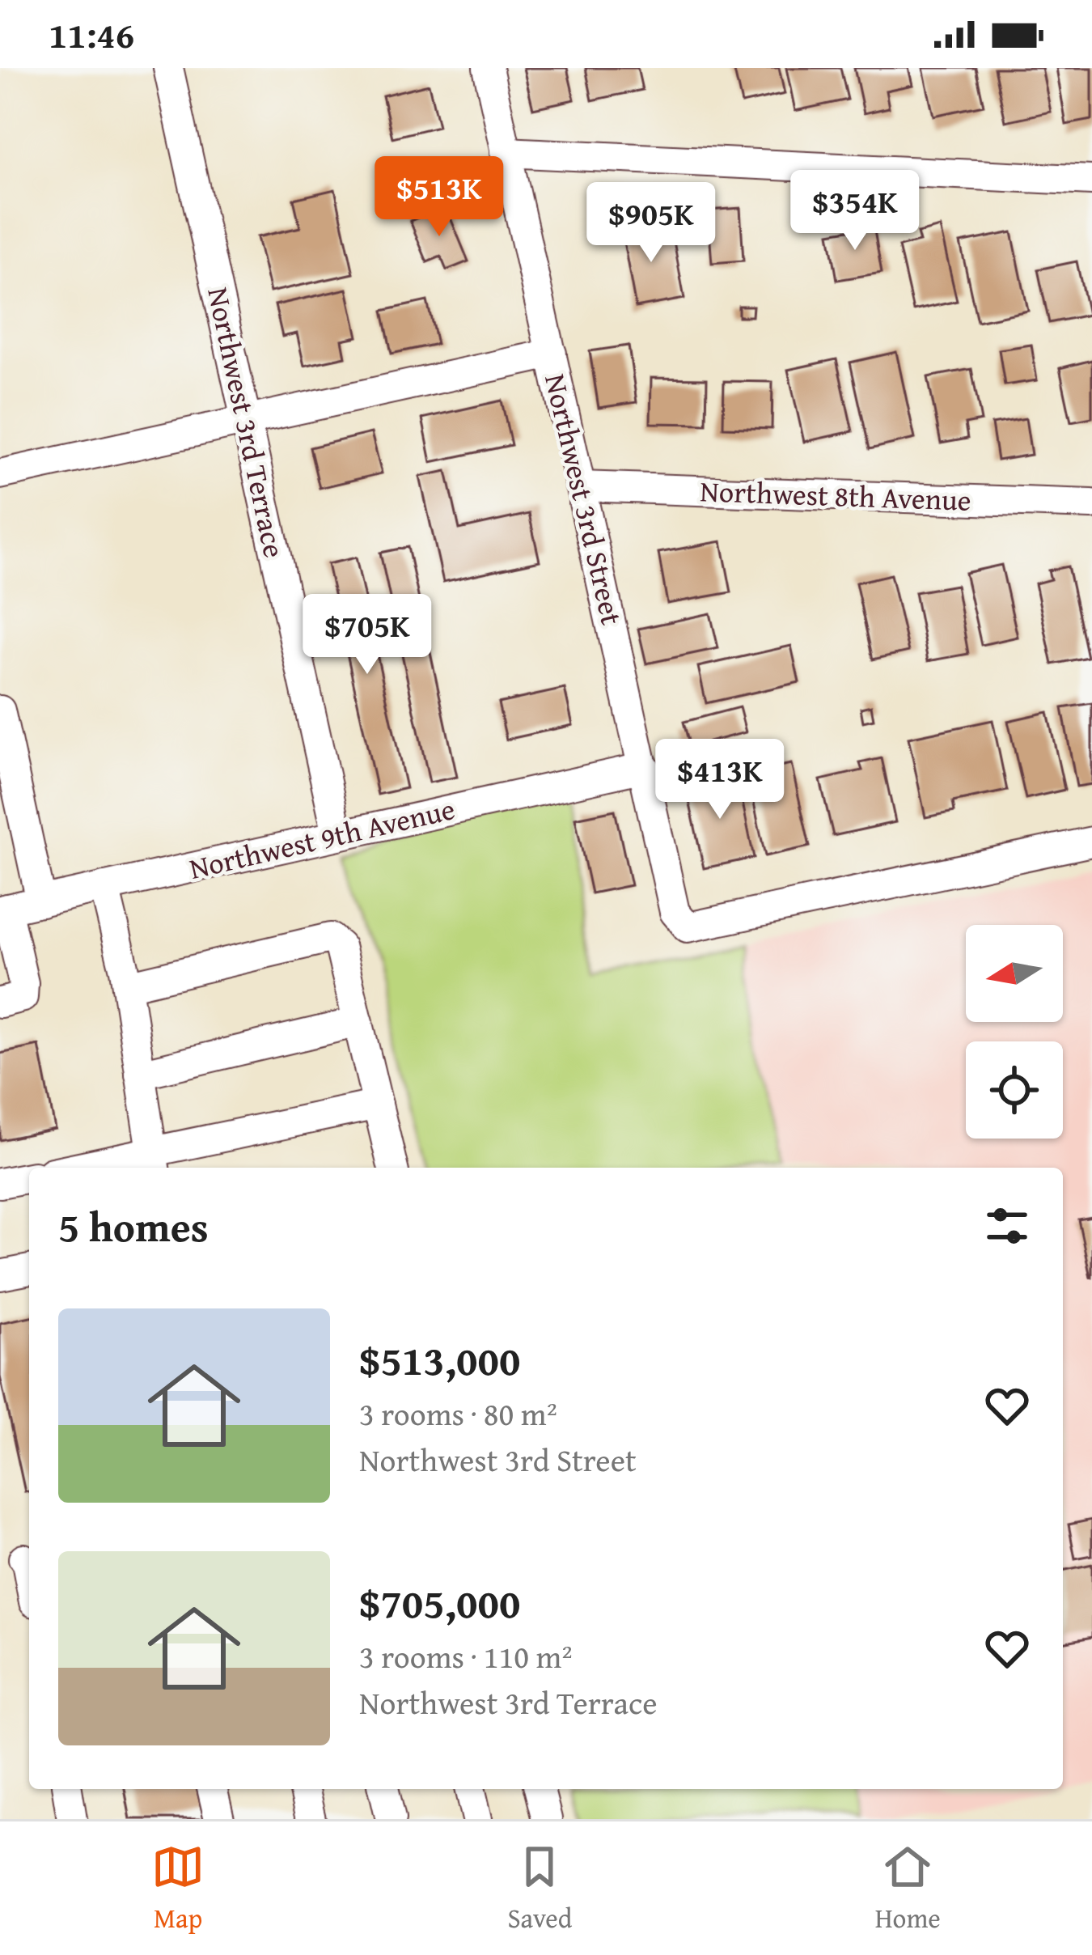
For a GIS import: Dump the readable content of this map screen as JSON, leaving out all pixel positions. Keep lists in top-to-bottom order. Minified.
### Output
{"streets":{"street":["Northwest 3rd Terrace","Northwest 8th Avenue","Northwest 3rd Street","Northwest 9th Avenue"]},"crossings":[["Northwest 3rd Terrace","Northwest 9th Avenue"],["Northwest 8th Avenue","Northwest 3rd Street"],["Northwest 3rd Street","Northwest 9th Avenue"]],"north":"left","page":{"status":"11:46","price":["$513K","$354K","$905K","$705K","$413K"],"heading":"5 homes","list":[{"name":"$513,000","note":"3 rooms · 80 m² · Northwest 3rd Street"},{"name":"$705,000","note":"3 rooms · 110 m² · Northwest 3rd Terrace"}],"tabs":["Map","Saved","Home"]}}
